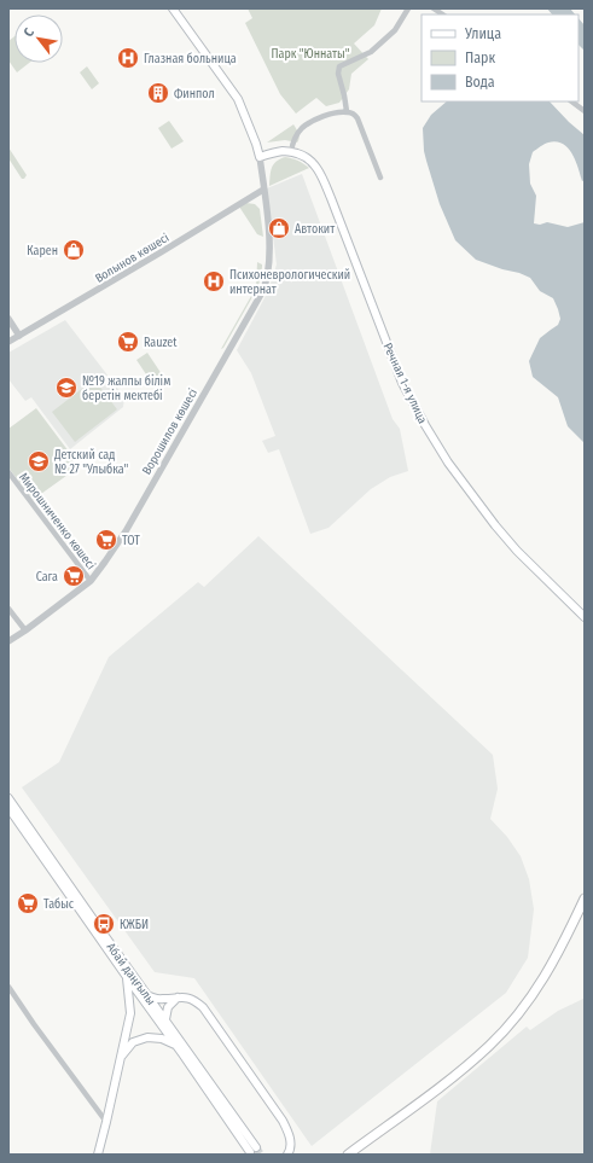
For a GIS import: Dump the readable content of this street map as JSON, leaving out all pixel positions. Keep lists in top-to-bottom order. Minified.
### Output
{"streets":{"main road":["Речная 1-я улица","Абай даңғылы"],"street":["Волынов көшесі","Ворошилов көшесі","Мирошниченко көшесі"]},"crossings":[["Волынов көшесі","Ворошилов көшесі"],["Ворошилов көшесі","Мирошниченко көшесі"]],"parks":["Парк \"Юннаты\""],"places":{"hospital":["Глазная больница","Психоневрологический интернат"],"building":["Финпол"],"shop":["Автокит","Карен"],"supermarket":["Rauzet","ТОТ","Сага","Табыс"],"school or university":["№19 жалпы білім беретін мектебі","Детский сад № 27 \"Улыбка\""],"bus stop":["КЖБИ"]},"legend":["Улица","Парк","Вода"],"north":"top left"}
